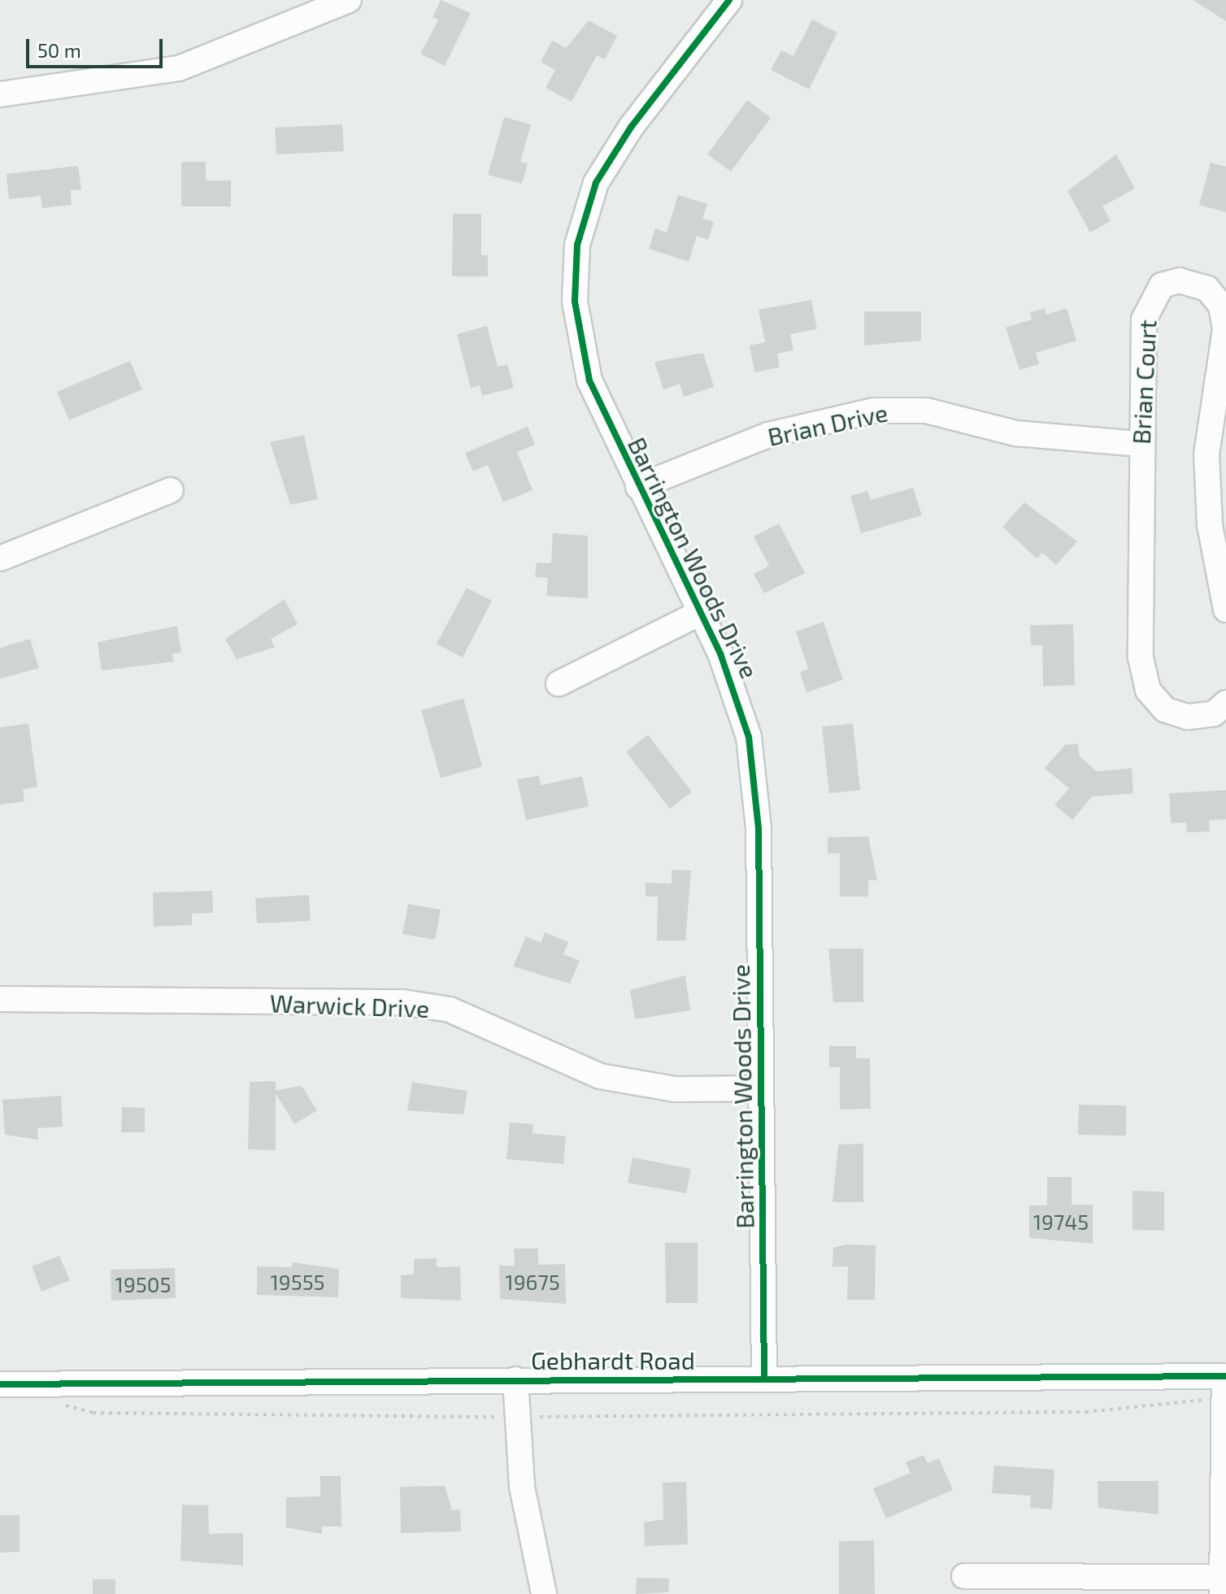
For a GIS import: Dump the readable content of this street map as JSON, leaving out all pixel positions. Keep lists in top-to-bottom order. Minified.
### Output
{"streets":{"street":["Brian Court","Brian Drive","Barrington Woods Drive","Warwick Drive","Gebhardt Road"]},"crossings":[["Brian Court","Brian Drive"],["Brian Drive","Barrington Woods Drive"],["Barrington Woods Drive","Warwick Drive"],["Barrington Woods Drive","Gebhardt Road"]],"house_numbers":["19745","19555","19675","19505"],"scale_bar":"50 m"}
